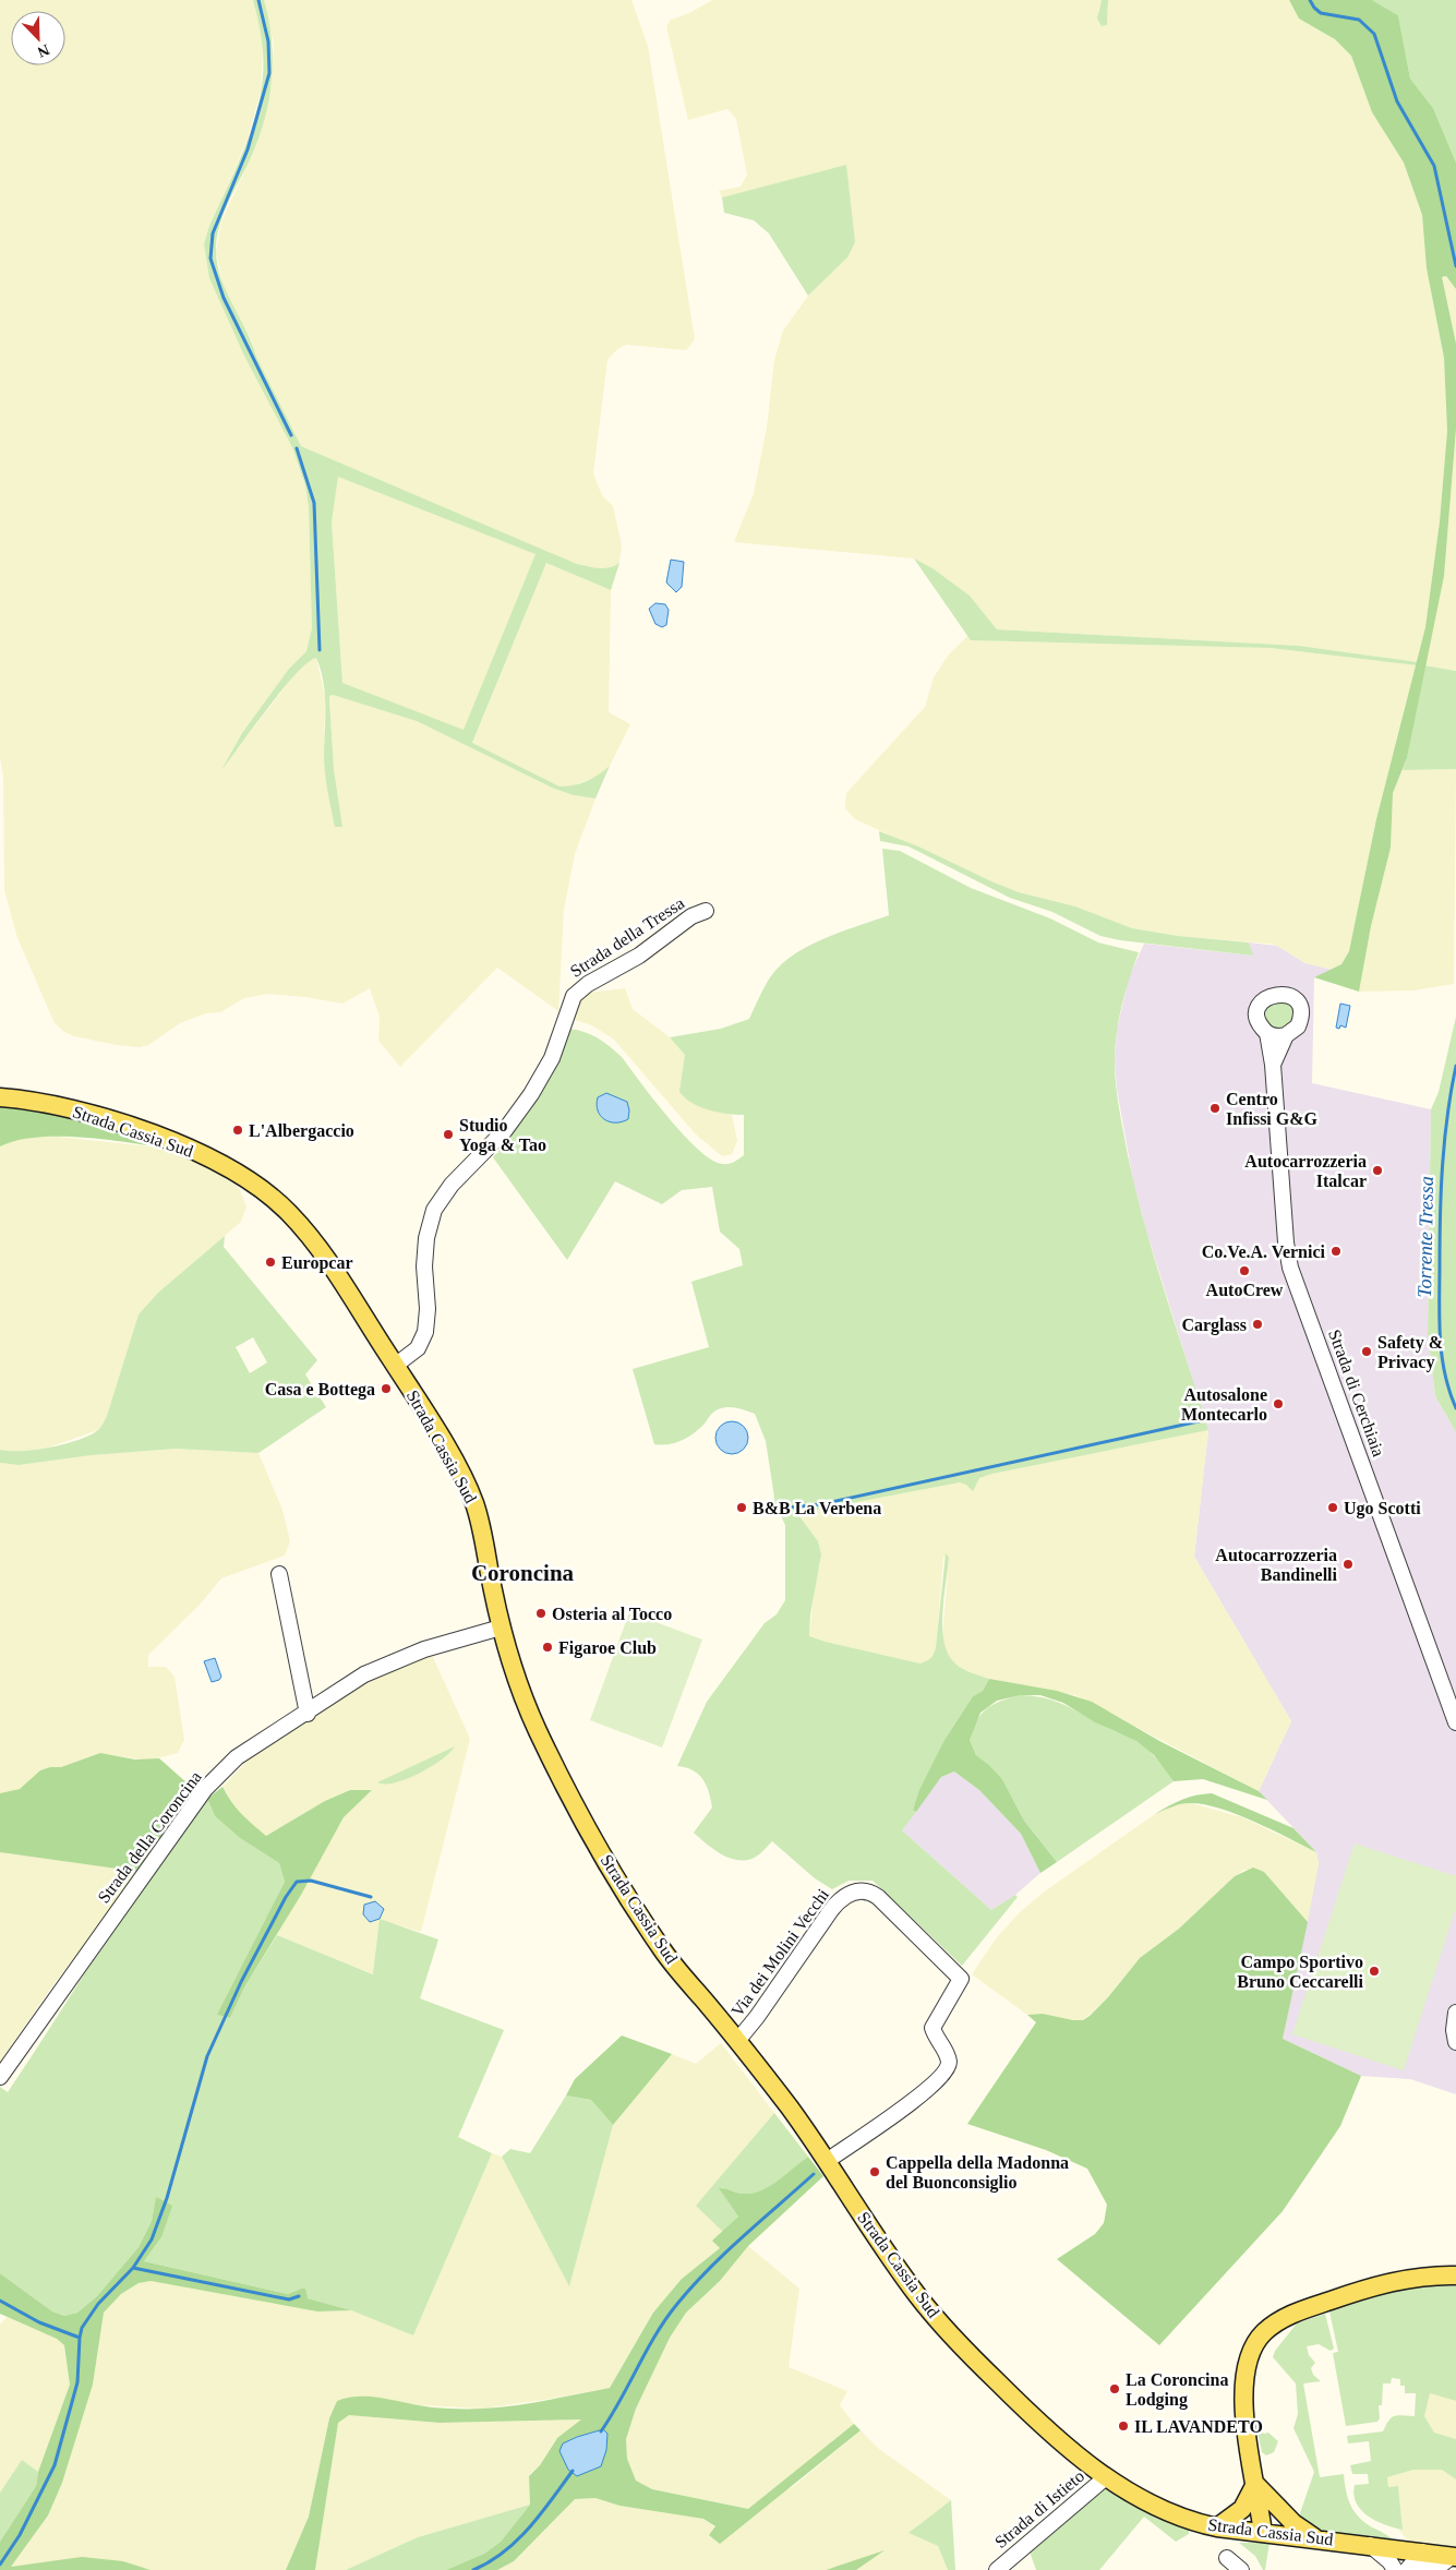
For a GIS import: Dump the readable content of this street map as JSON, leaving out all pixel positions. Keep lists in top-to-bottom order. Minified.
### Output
{"streets":{"main road":["Strada Cassia Sud"],"street":["Strada della Tressa","Strada di Cerchiaia","Strada della Coroncina","Via dei Molini Vecchi","Strada di Istieto"]},"crossings":[["Strada della Tressa","Strada Cassia Sud"],["Strada Cassia Sud","Strada della Coroncina"],["Strada Cassia Sud","Via dei Molini Vecchi"],["Strada Cassia Sud","Strada di Istieto"]],"districts":["Coroncina"],"water":["Torrente Tressa"],"places":["Centro Infissi G&G","L'Albergaccio","Studio Yoga & Tao","Autocarrozzeria Italcar","Co.Ve.A. Vernici","Europcar","AutoCrew","Carglass","Safety & Privacy","Casa e Bottega","Autosalone Montecarlo","B&B La Verbena","Ugo Scotti","Autocarrozzeria Bandinelli","Osteria al Tocco","Figaroe Club","Campo Sportivo Bruno Ceccarelli","Cappella della Madonna del Buonconsiglio","La Coroncina Lodging","IL LAVANDETO"],"north":"bottom right"}
